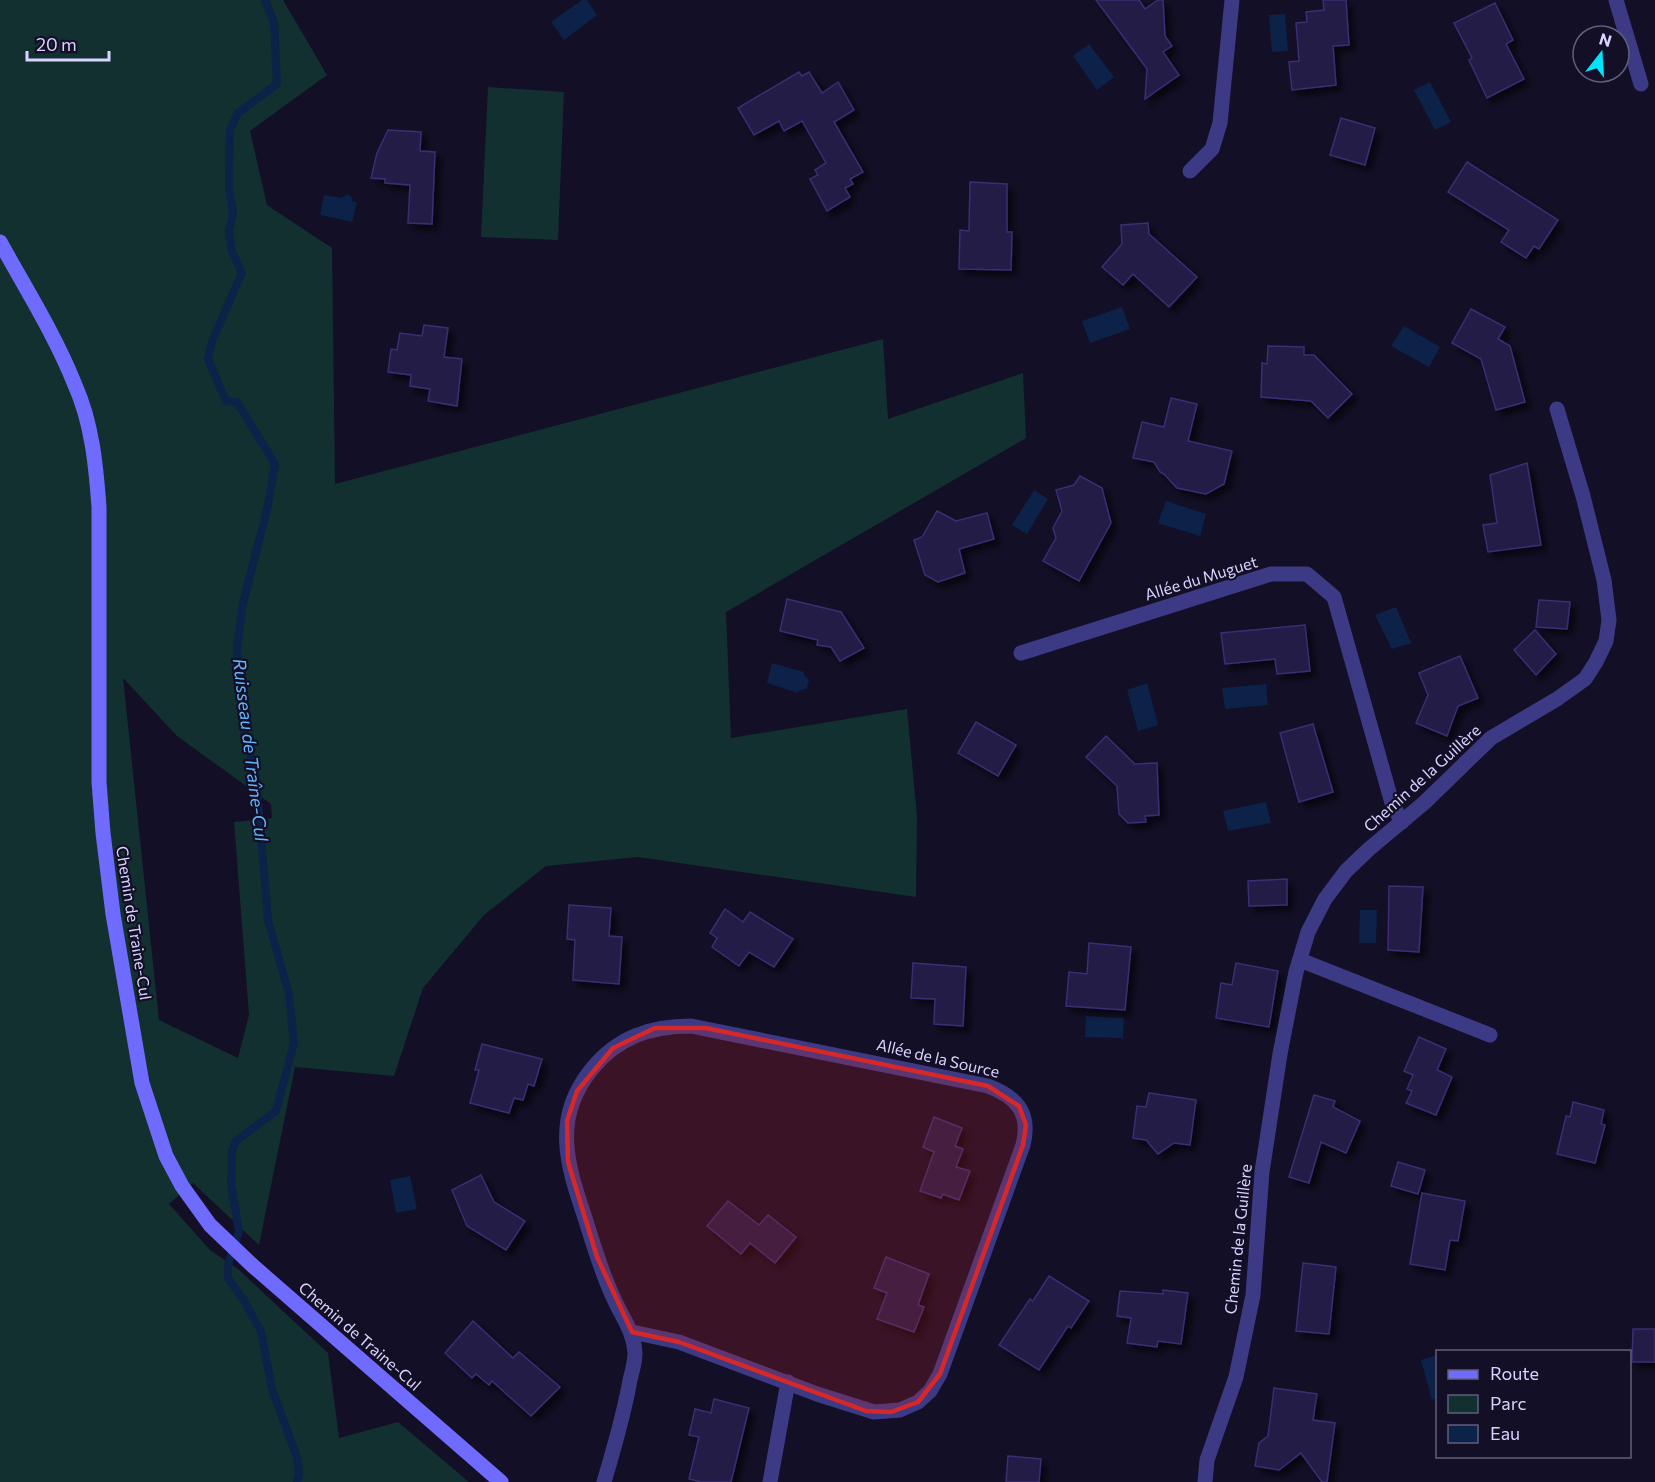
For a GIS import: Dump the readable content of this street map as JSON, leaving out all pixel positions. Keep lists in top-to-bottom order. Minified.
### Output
{"streets":{"street":["Allée du Muguet","Chemin de la Guillère","Chemin de Traine-Cul","Allée de la Source"]},"crossings":[["Allée du Muguet","Chemin de la Guillère"]],"water":["Ruisseau de Traîne-Cul"],"legend":["Route","Parc","Eau"],"scale_bar":"20 m","north":"top"}
